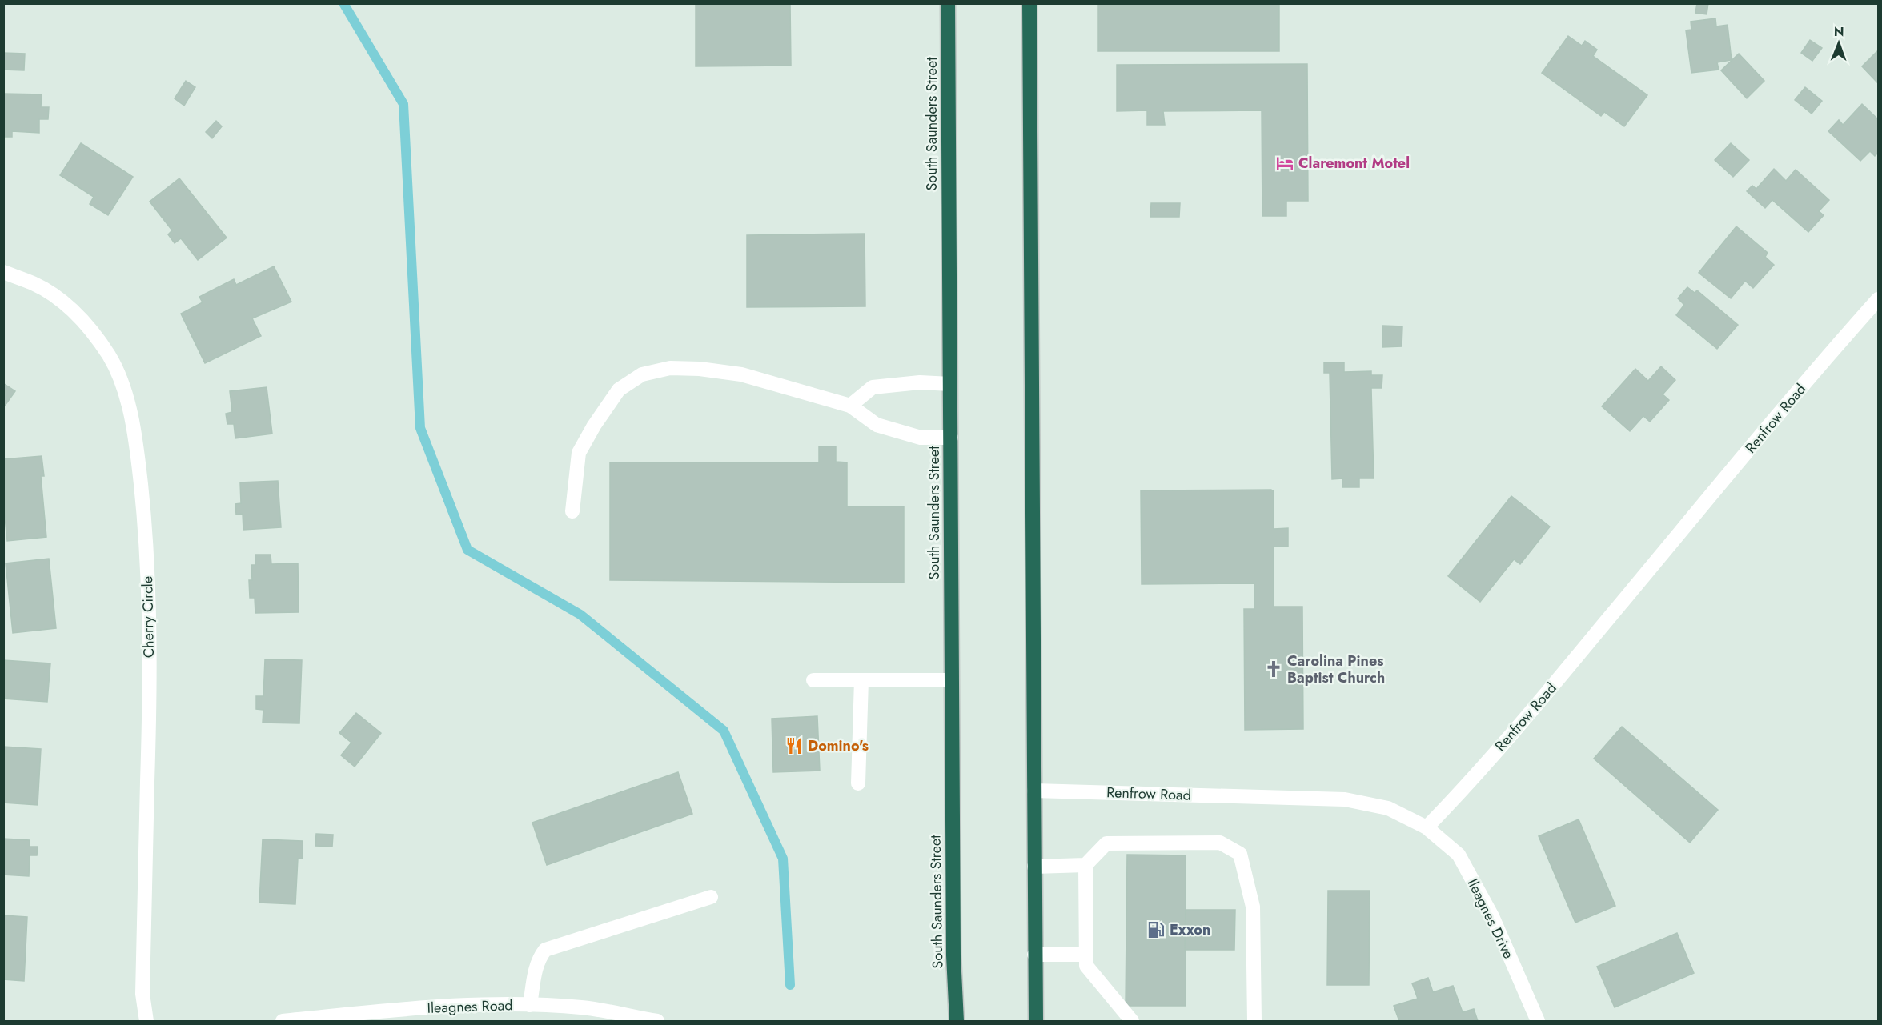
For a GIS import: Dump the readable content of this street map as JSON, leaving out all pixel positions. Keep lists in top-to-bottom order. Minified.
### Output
{"streets":{"highway":["South Saunders Street"],"street":["Renfrow Road","Cherry Circle","Ileagnes Drive","Ileagnes Road"]},"crossings":[["Renfrow Road","Ileagnes Drive"]],"places":{"hotel":["Claremont Motel"],"church":["Carolina Pines Baptist Church"],"restaurant":["Domino's"],"fuel station":["Exxon"]},"north":"top"}
